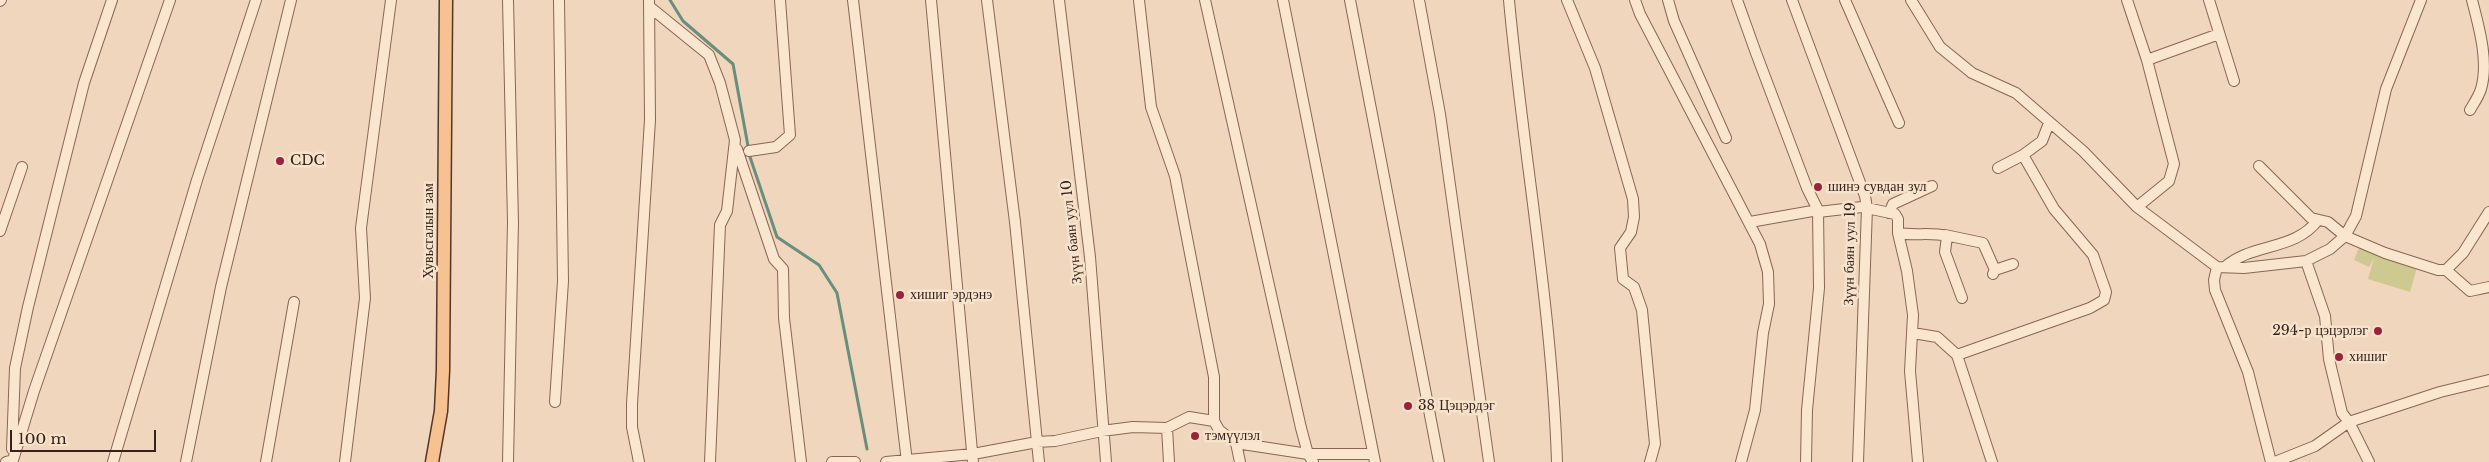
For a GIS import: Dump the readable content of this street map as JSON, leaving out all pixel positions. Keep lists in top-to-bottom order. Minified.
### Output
{"streets":{"main road":["Хувьсгалын зам"],"street":["Зүүн баян уул 10","Зүүн баян уул 19"]},"places":["CDC","шинэ сувдан зул","хишиг эрдэнэ","294-р цэцэрлэг","хишиг","38 Цэцэрдэг","тэмүүлэл"],"scale_bar":"100 m"}
